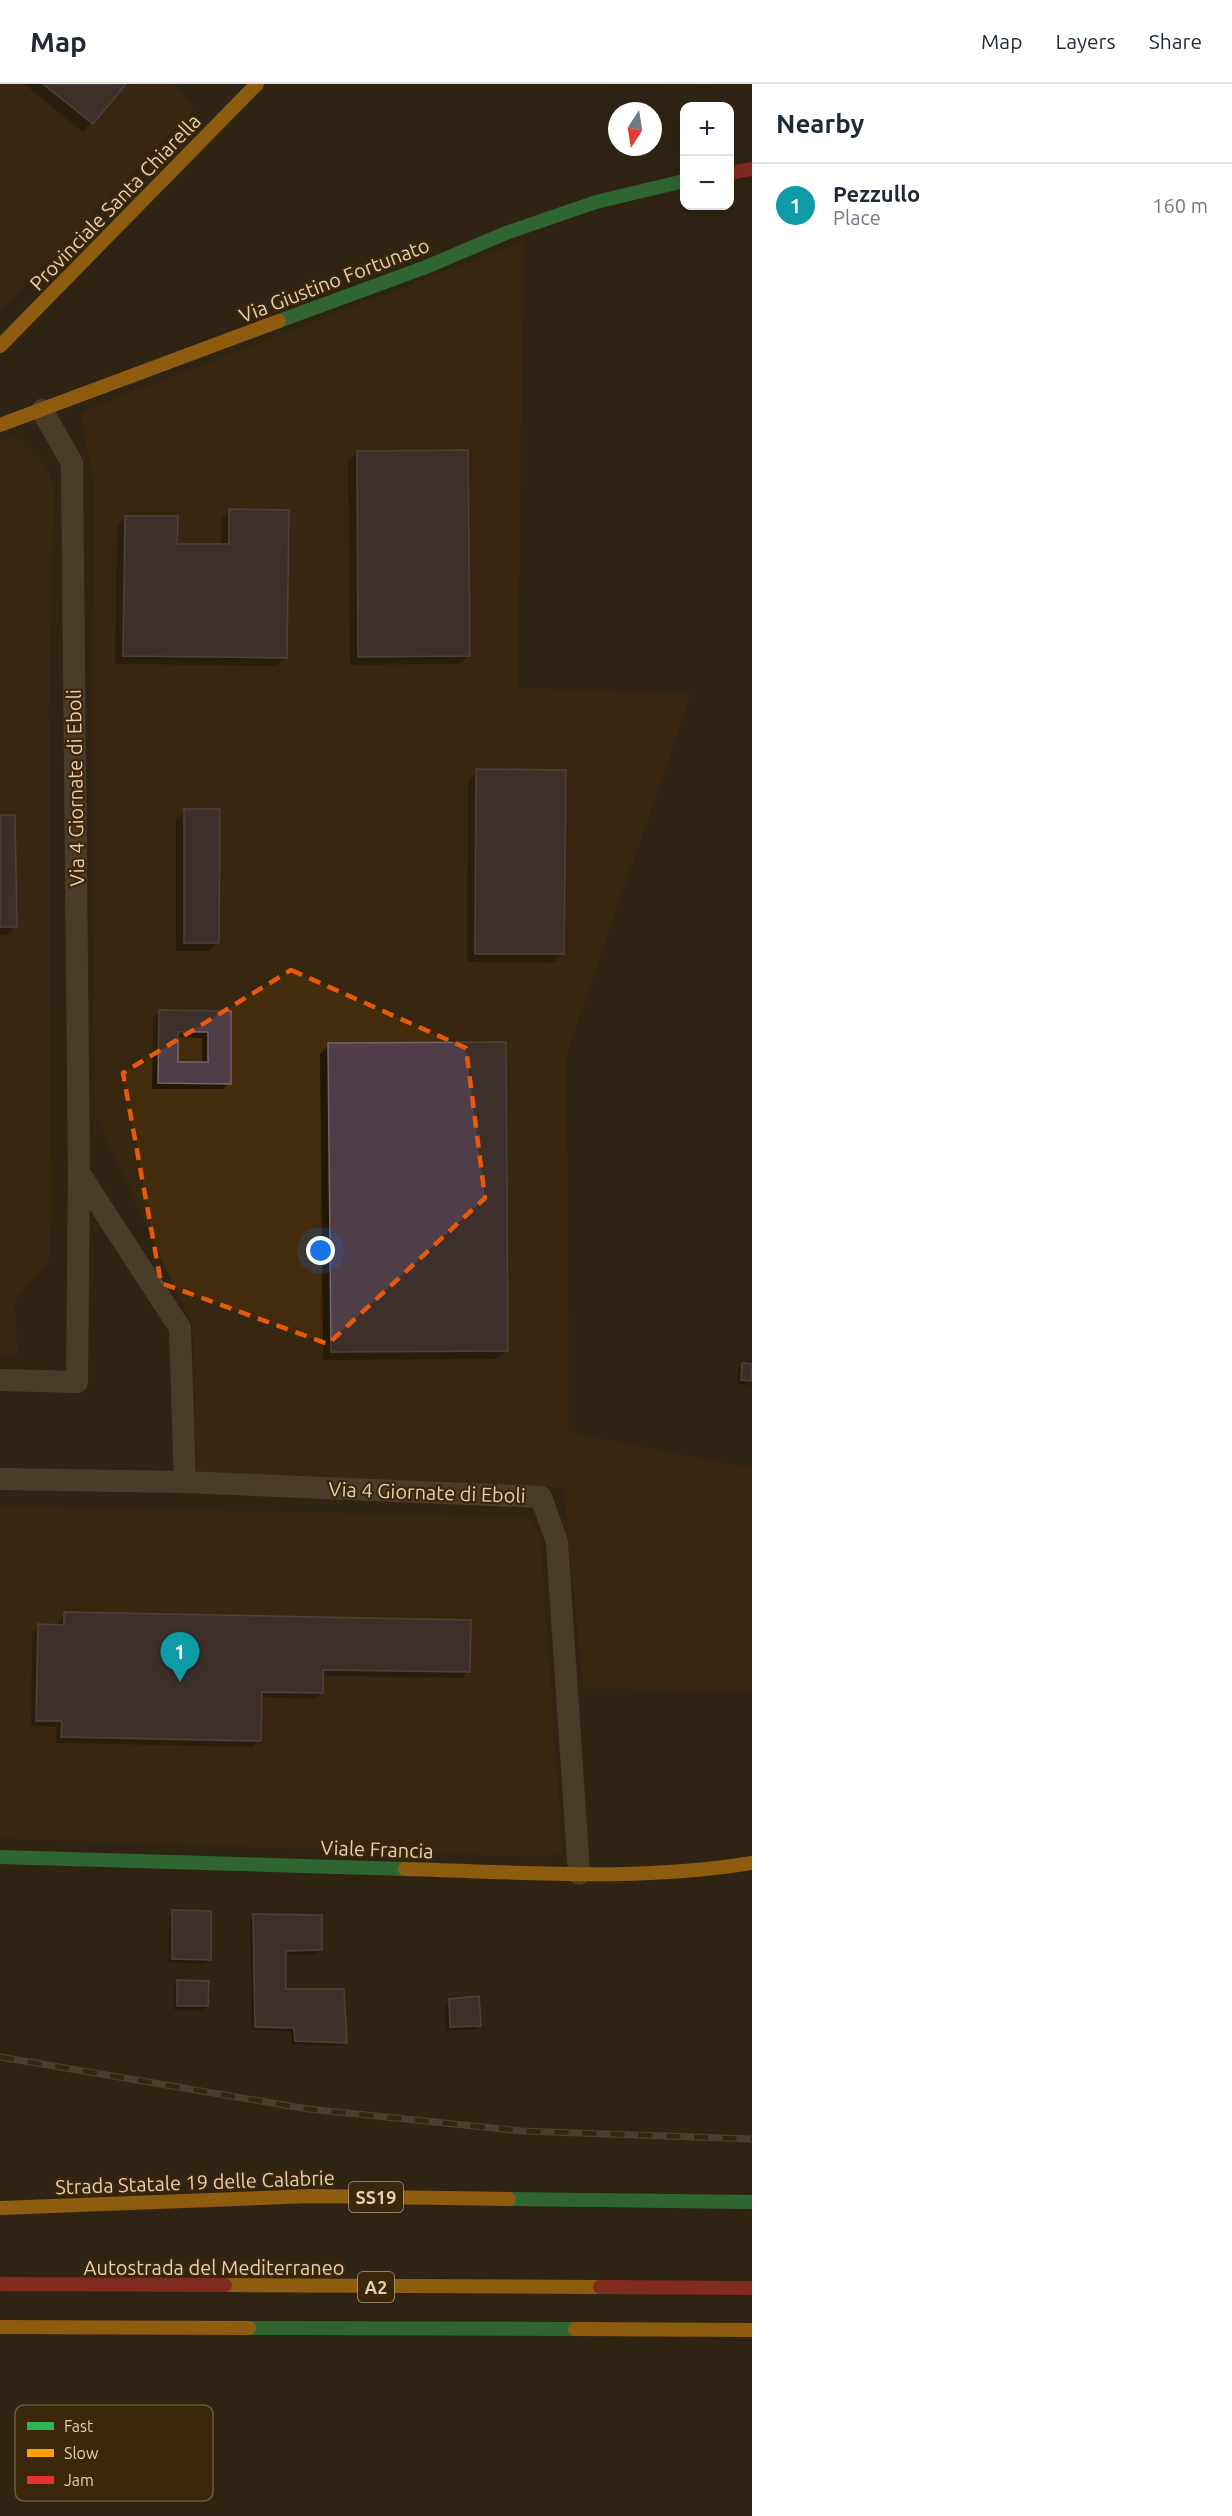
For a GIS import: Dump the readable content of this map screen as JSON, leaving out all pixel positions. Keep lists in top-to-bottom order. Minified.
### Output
{"streets":{"main road":["Provinciale Santa Chiarella","Via Giustino Fortunato","Viale Francia","Strada Statale 19 delle Calabrie","SS19","Autostrada del Mediterraneo","A2"],"street":["Via 4 Giornate di Eboli"]},"crossings":[["Via Giustino Fortunato","Via 4 Giornate di Eboli"],["Via 4 Giornate di Eboli","Viale Francia"]],"legend":["Fast","Slow","Jam"],"north":"bottom","page":{"header":"Map","nav":["Map","Layers","Share"],"heading":"Nearby","map_buttons":["+","−"],"list":[{"mark":"1","name":"Pezzullo","note":"Place","value":"160 m"}],"pins":"1"}}
